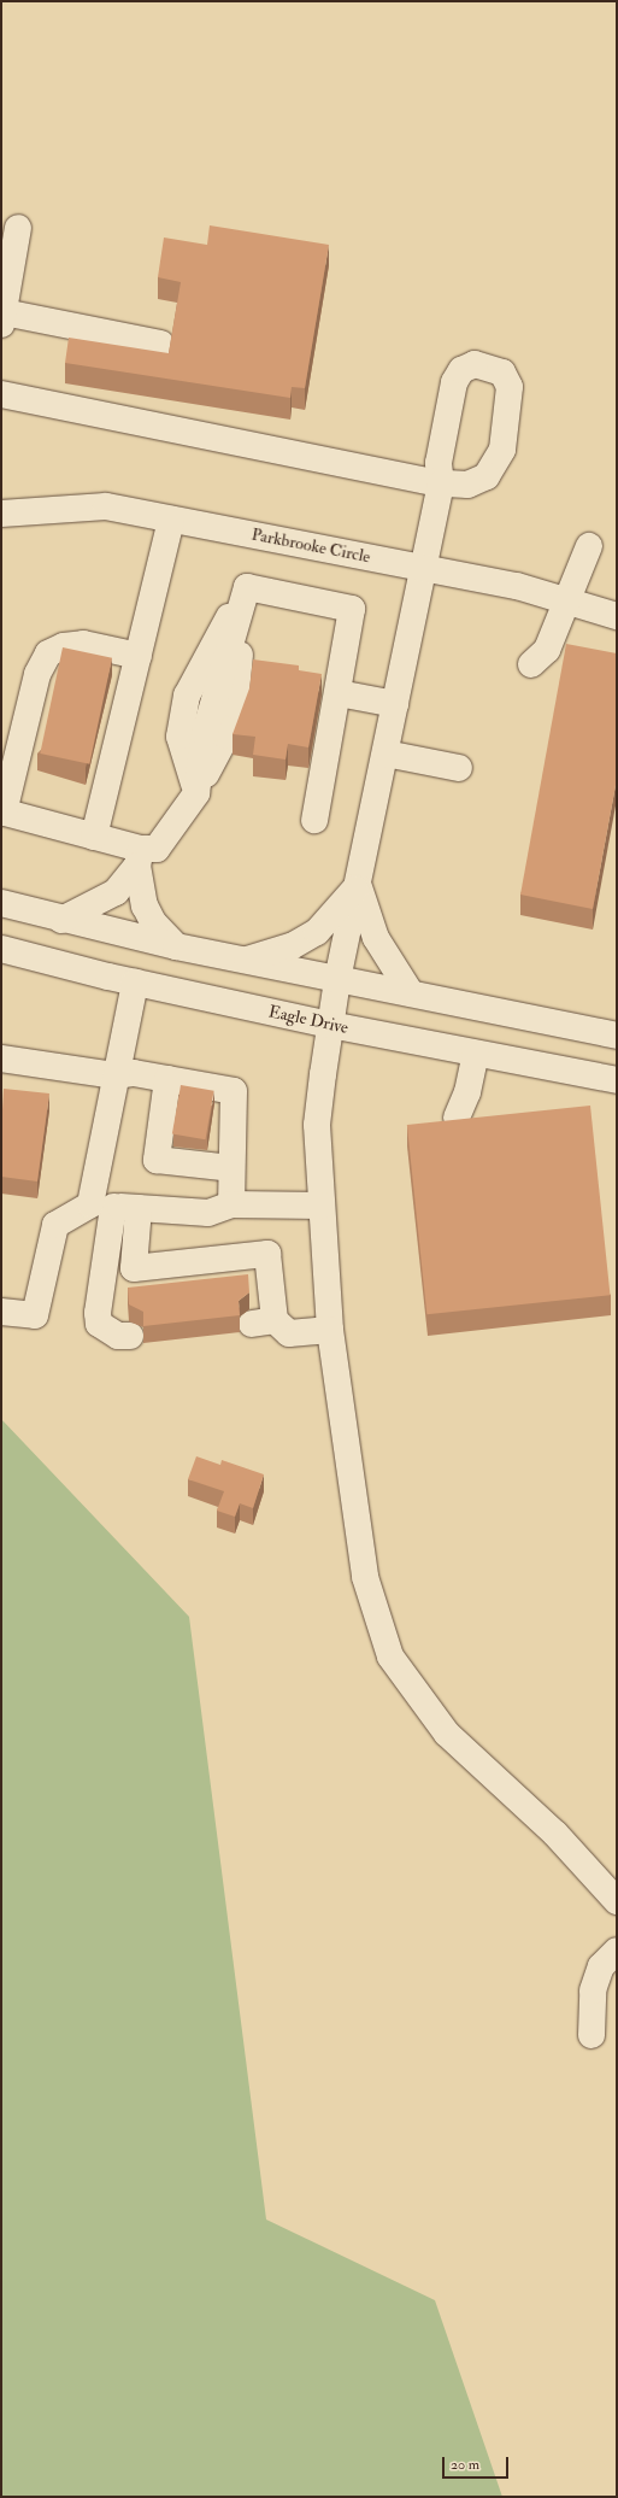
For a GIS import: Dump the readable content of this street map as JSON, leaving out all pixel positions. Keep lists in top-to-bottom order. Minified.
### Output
{"streets":{"street":["Parkbrooke Circle","Eagle Drive"]},"scale_bar":"20 m"}
